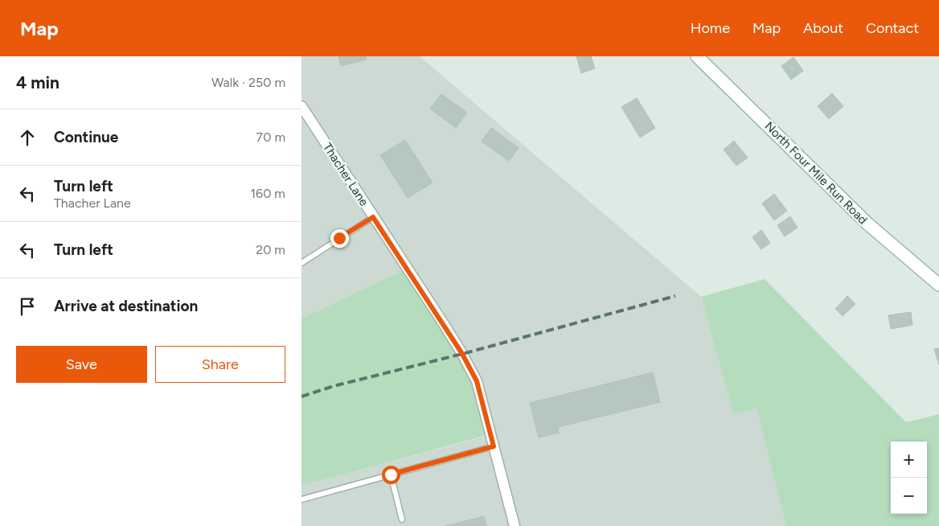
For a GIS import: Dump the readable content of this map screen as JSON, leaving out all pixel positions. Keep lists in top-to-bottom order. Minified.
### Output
{"streets":{"street":["North Four Mile Run Road","Thacher Lane"]},"page":{"header":"Map","nav":["Home","Map","About","Contact"],"heading":["4 min","Walk · 250 m"],"list":[["Continue","70 m"],["Turn left","Thacher Lane","160 m"],["Turn left","20 m"],"Arrive at destination"],"buttons":["Save","Share"],"map_buttons":["+","−"]}}
